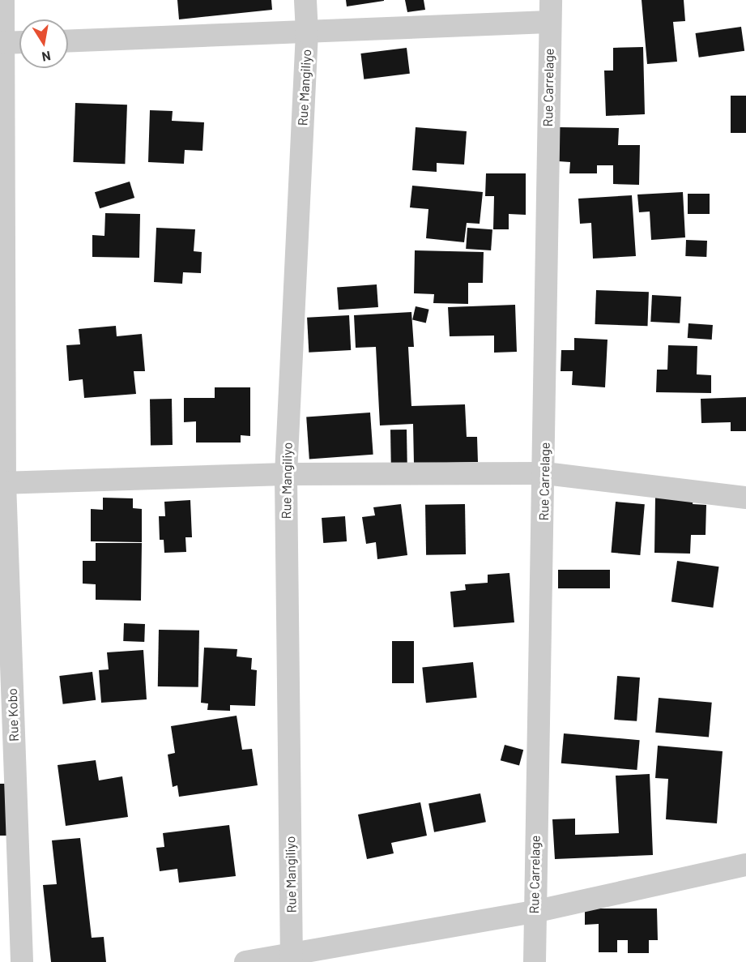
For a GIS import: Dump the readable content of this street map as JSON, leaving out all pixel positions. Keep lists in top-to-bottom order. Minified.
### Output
{"streets":{"street":["Rue Mangiliyo","Rue Carrelage","Rue Kobo"]},"north":"bottom"}
